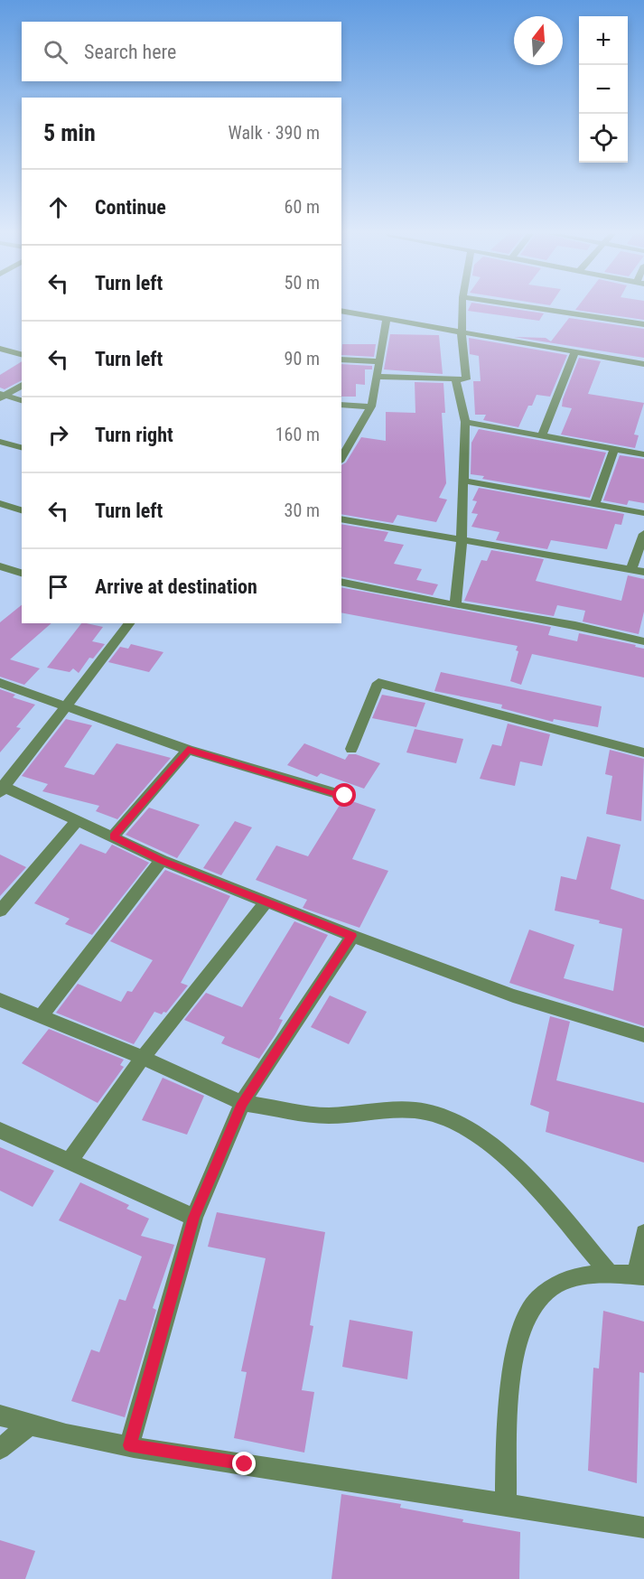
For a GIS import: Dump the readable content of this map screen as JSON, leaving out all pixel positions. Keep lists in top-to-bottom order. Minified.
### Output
{"north":"top","page":{"map_buttons":["+","−"],"search":"Search here","heading":["5 min","Walk · 390 m"],"list":[["Continue","60 m"],["Turn left","50 m"],["Turn left","90 m"],["Turn right","160 m"],["Turn left","30 m"],"Arrive at destination"]}}
